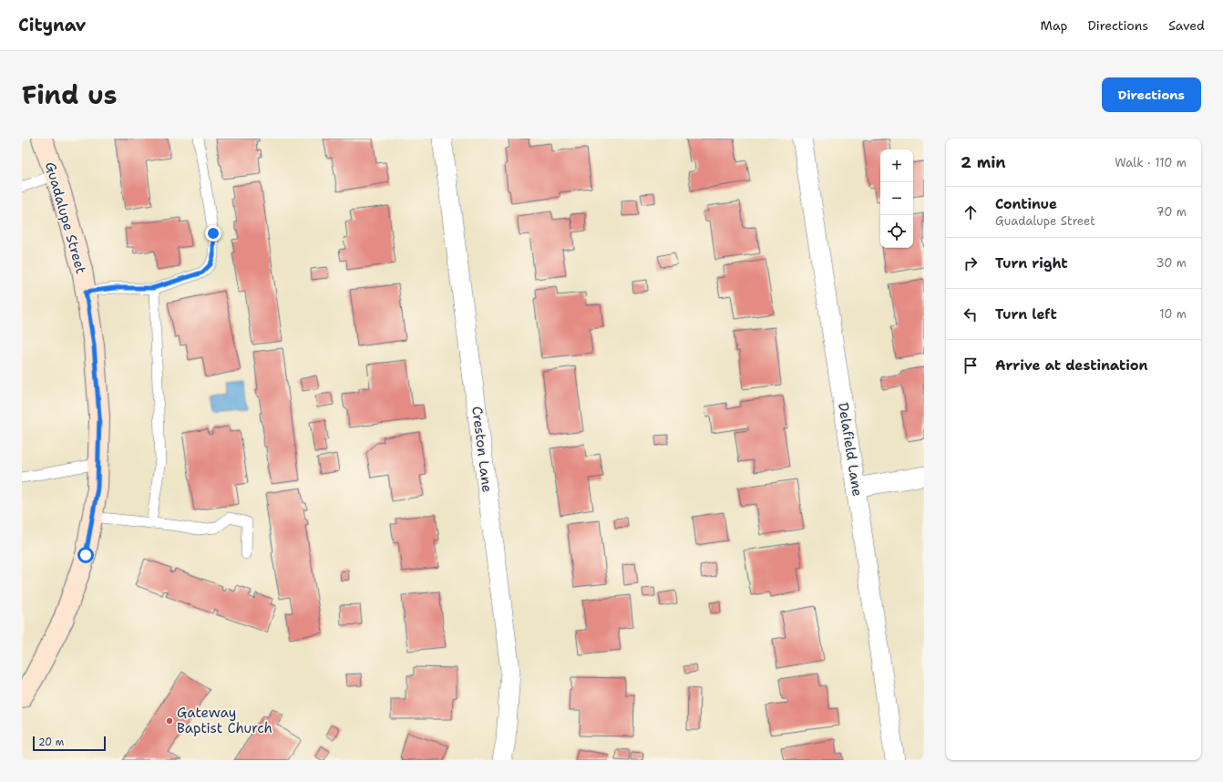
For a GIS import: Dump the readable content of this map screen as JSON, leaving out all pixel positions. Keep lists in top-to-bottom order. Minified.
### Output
{"streets":{"street":["Guadalupe Street","Creston Lane","Delafield Lane"]},"places":["Gateway Baptist Church"],"scale_bar":"20 m","page":{"header":"Citynav","nav":["Map","Directions","Saved"],"title":"Find us","buttons":"Directions","heading":["2 min","Walk · 110 m"],"map_buttons":["+","−"],"list":[["Continue","Guadalupe Street","70 m"],["Turn right","30 m"],["Turn left","10 m"],"Arrive at destination"],"scale":"20 m"}}
